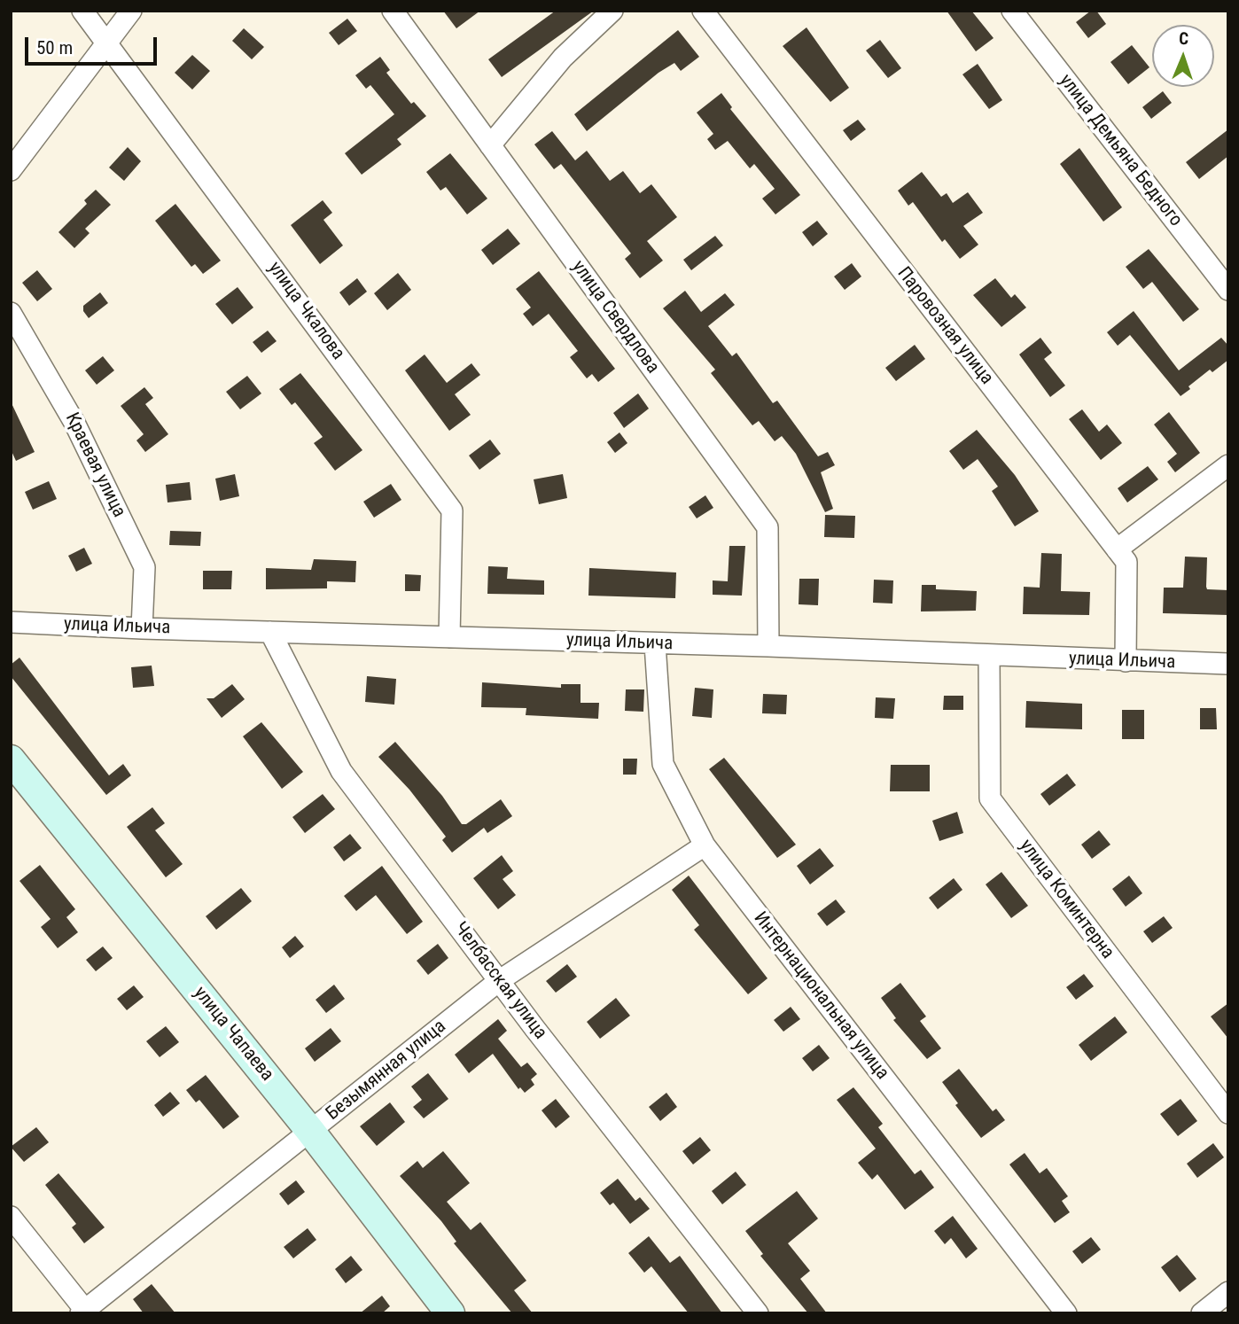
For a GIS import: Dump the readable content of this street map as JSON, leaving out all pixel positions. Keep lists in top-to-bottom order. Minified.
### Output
{"streets":{"main road":["улица Чапаева"],"street":["улица Демьяна Бедного","улица Чкалова","улица Свердлова","Паровозная улица","Краевая улица","улица Ильича","улица Коминтерна","Челбасская улица","Интернациональная улица","Безымянная улица"]},"crossings":[["улица Чкалова","улица Ильича"],["улица Свердлова","улица Ильича"],["Паровозная улица","улица Ильича"],["Краевая улица","улица Ильича"],["улица Ильича","улица Коминтерна"],["улица Ильича","Челбасская улица"],["улица Ильича","Интернациональная улица"],["Челбасская улица","Безымянная улица"],["Интернациональная улица","Безымянная улица"],["улица Чапаева","Безымянная улица"]],"scale_bar":"50 m","north":"top"}
